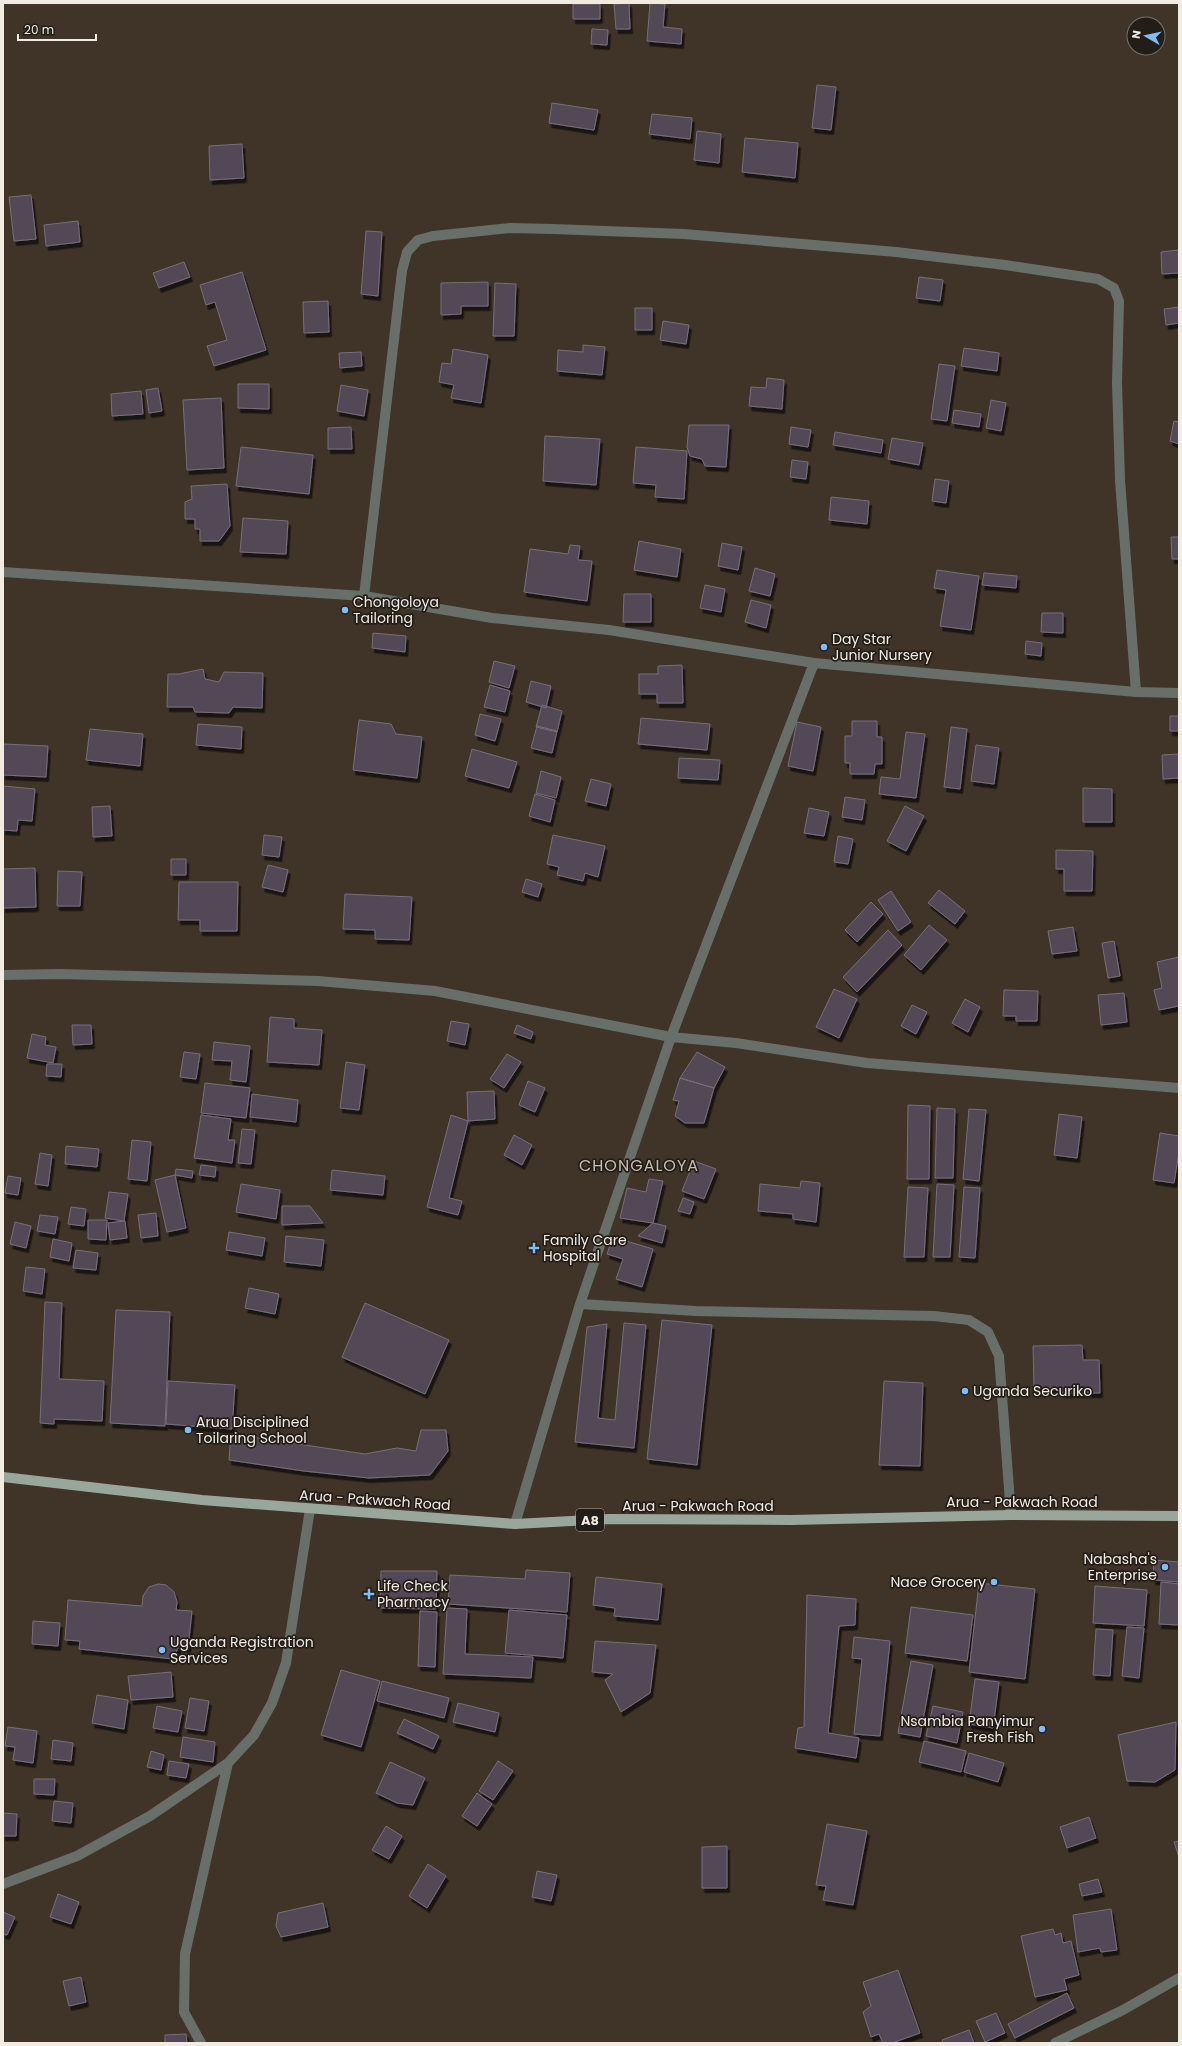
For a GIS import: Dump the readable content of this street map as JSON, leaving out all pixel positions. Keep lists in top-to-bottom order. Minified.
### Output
{"streets":{"main road":["Arua - Pakwach Road","A8"]},"districts":["CHONGALOYA"],"places":{"other":["Chongoloya Tailoring","Day Star Junior Nursery","Uganda Securiko","Arua Disciplined Toilaring School","Nabasha's Enterprise","Nace Grocery","Uganda Registration Services","Nsambia Panyimur Fresh Fish"],"health":["Family Care Hospital","Life Check Pharmacy"]},"scale_bar":"20 m","north":"left"}
